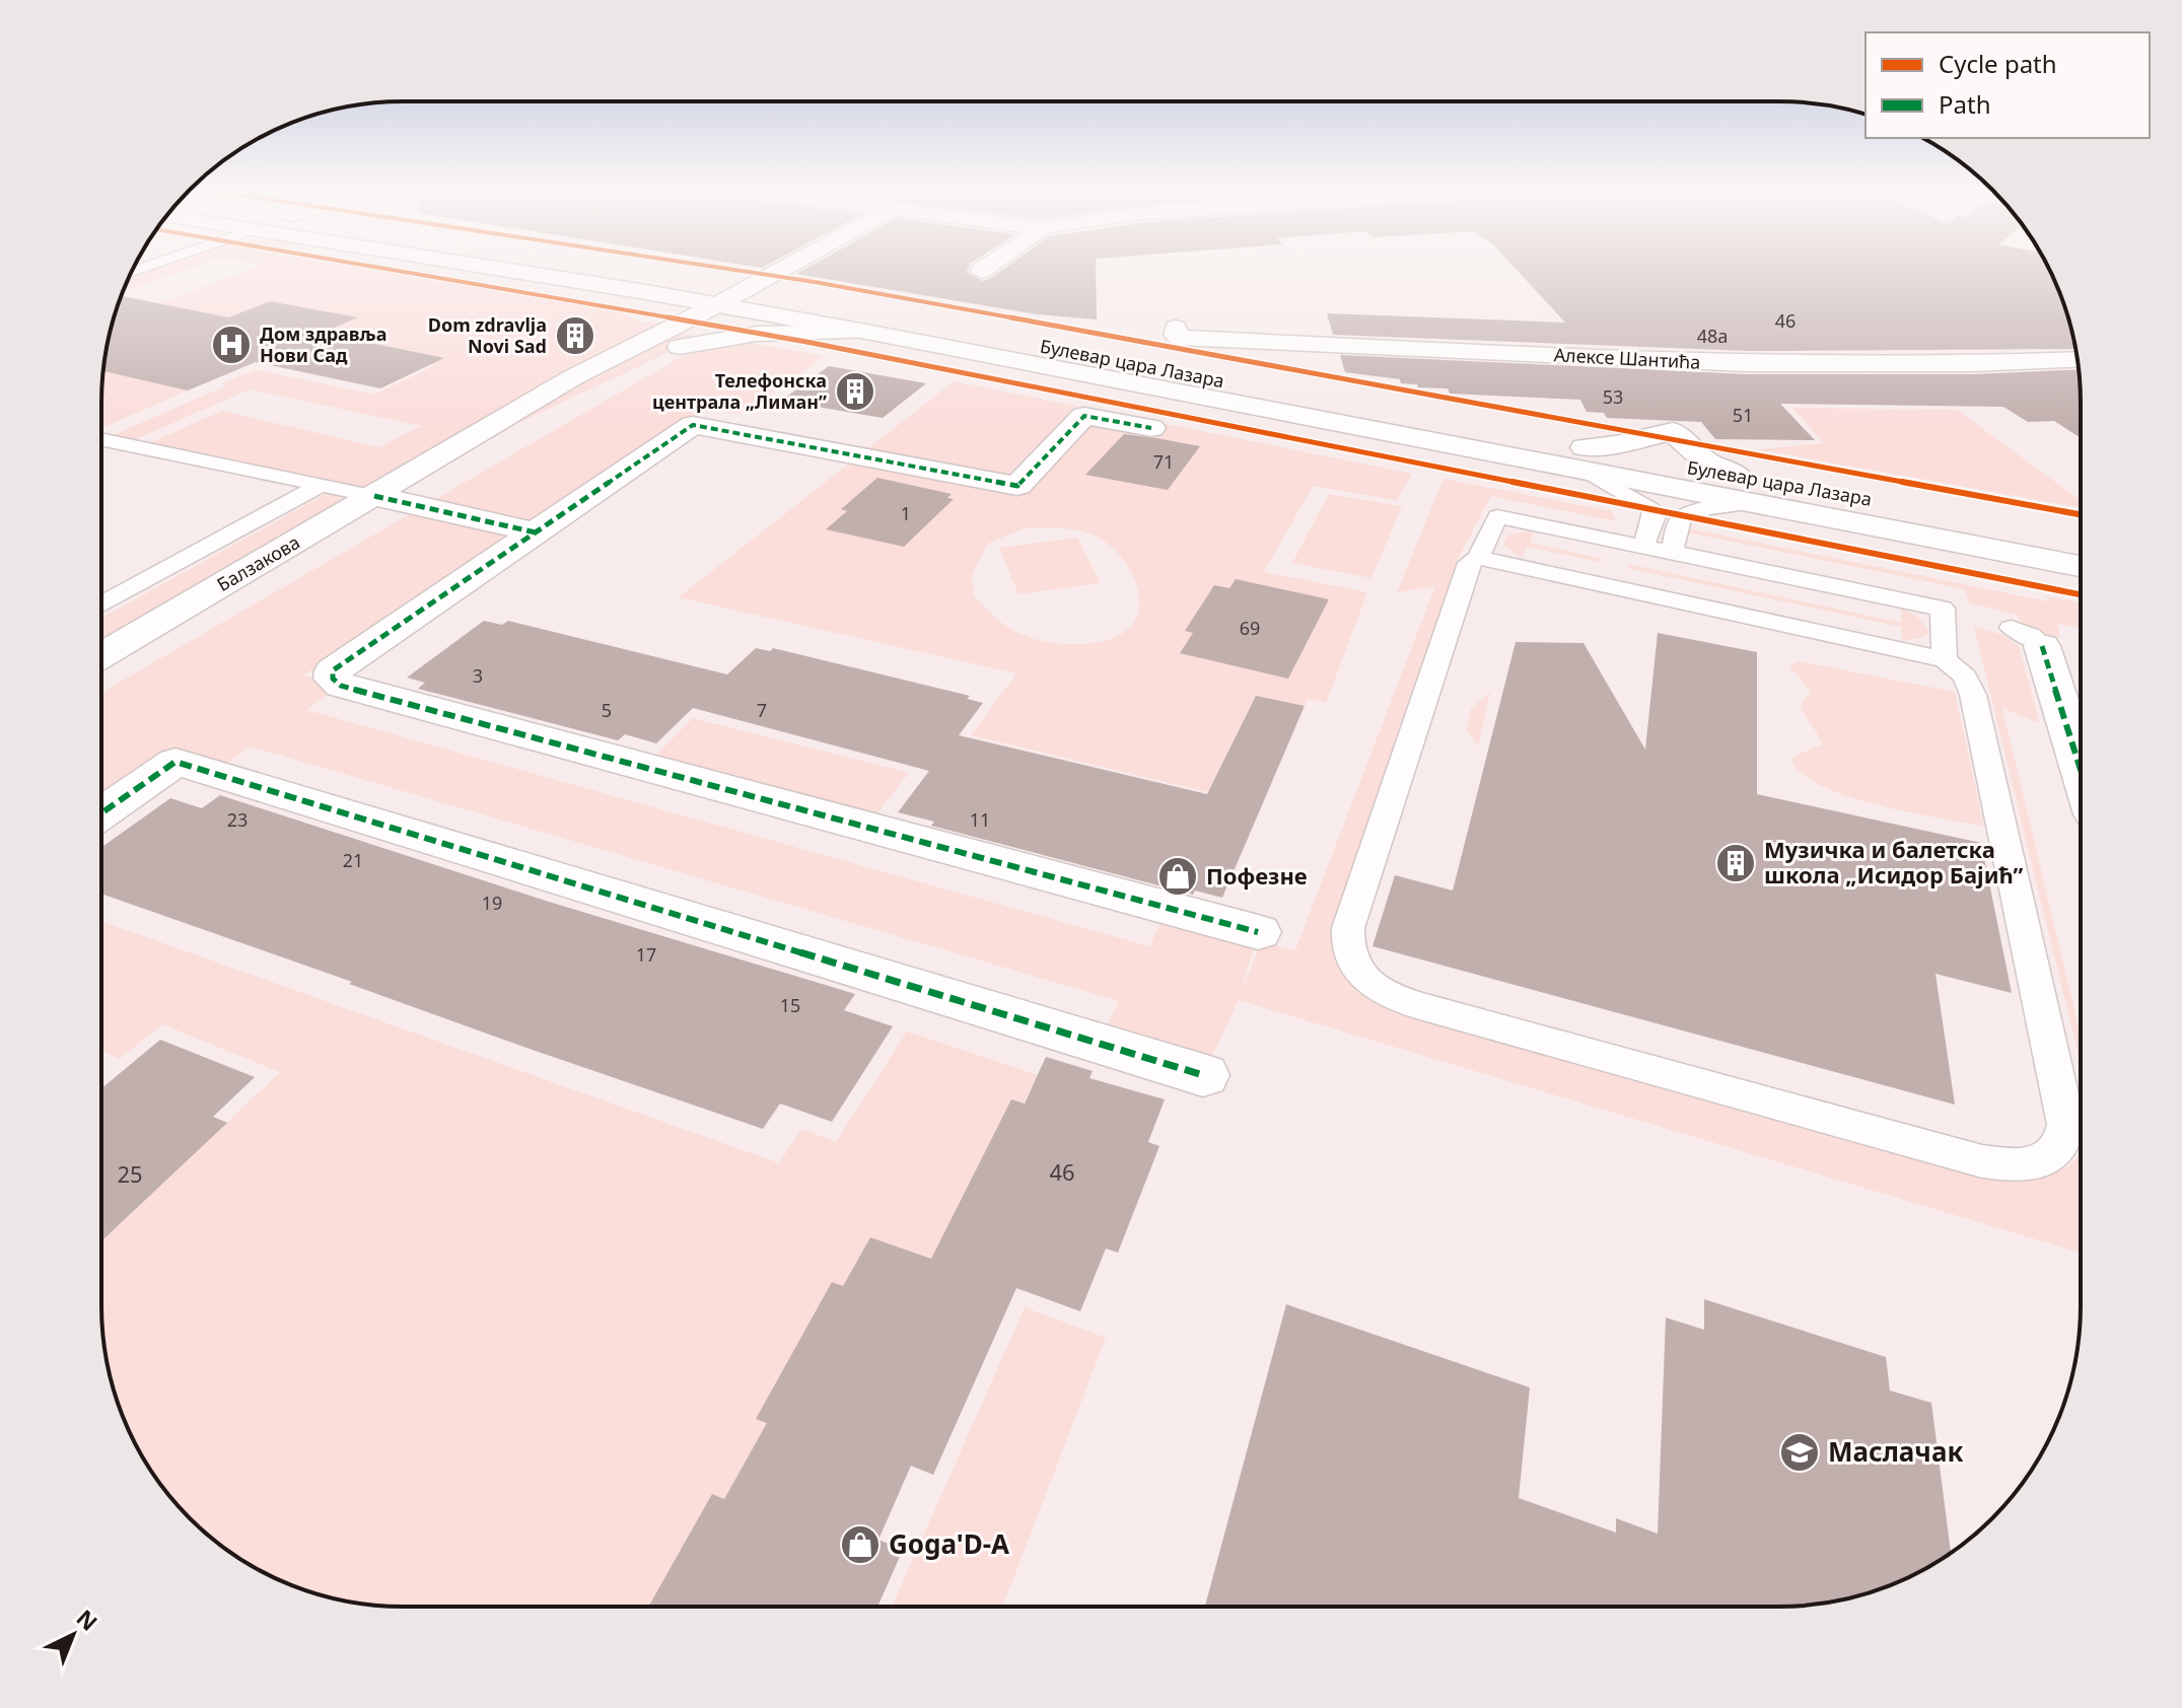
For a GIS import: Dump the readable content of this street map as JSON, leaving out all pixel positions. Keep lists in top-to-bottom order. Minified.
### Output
{"streets":{"street":["Алексе Шантића","Булевар цара Лазара","Балзакова"]},"crossings":[["Булевар цара Лазара","Балзакова"]],"places":{"building":["Dom zdravlja Novi Sad","Телефонска централа „Лиман”","Музичка и балетска школа „Исидор Бајић”"],"hospital":["Дом здравља Нови Сад"],"shop":["Пофезне","Goga'D-A"],"school or university":["Маслачак"]},"house_numbers":["46","48a","53","51","71","1","69","3","5","7","23","11","21","19","17","15","46","25"],"legend":["Cycle path","Path"],"north":"top right"}
